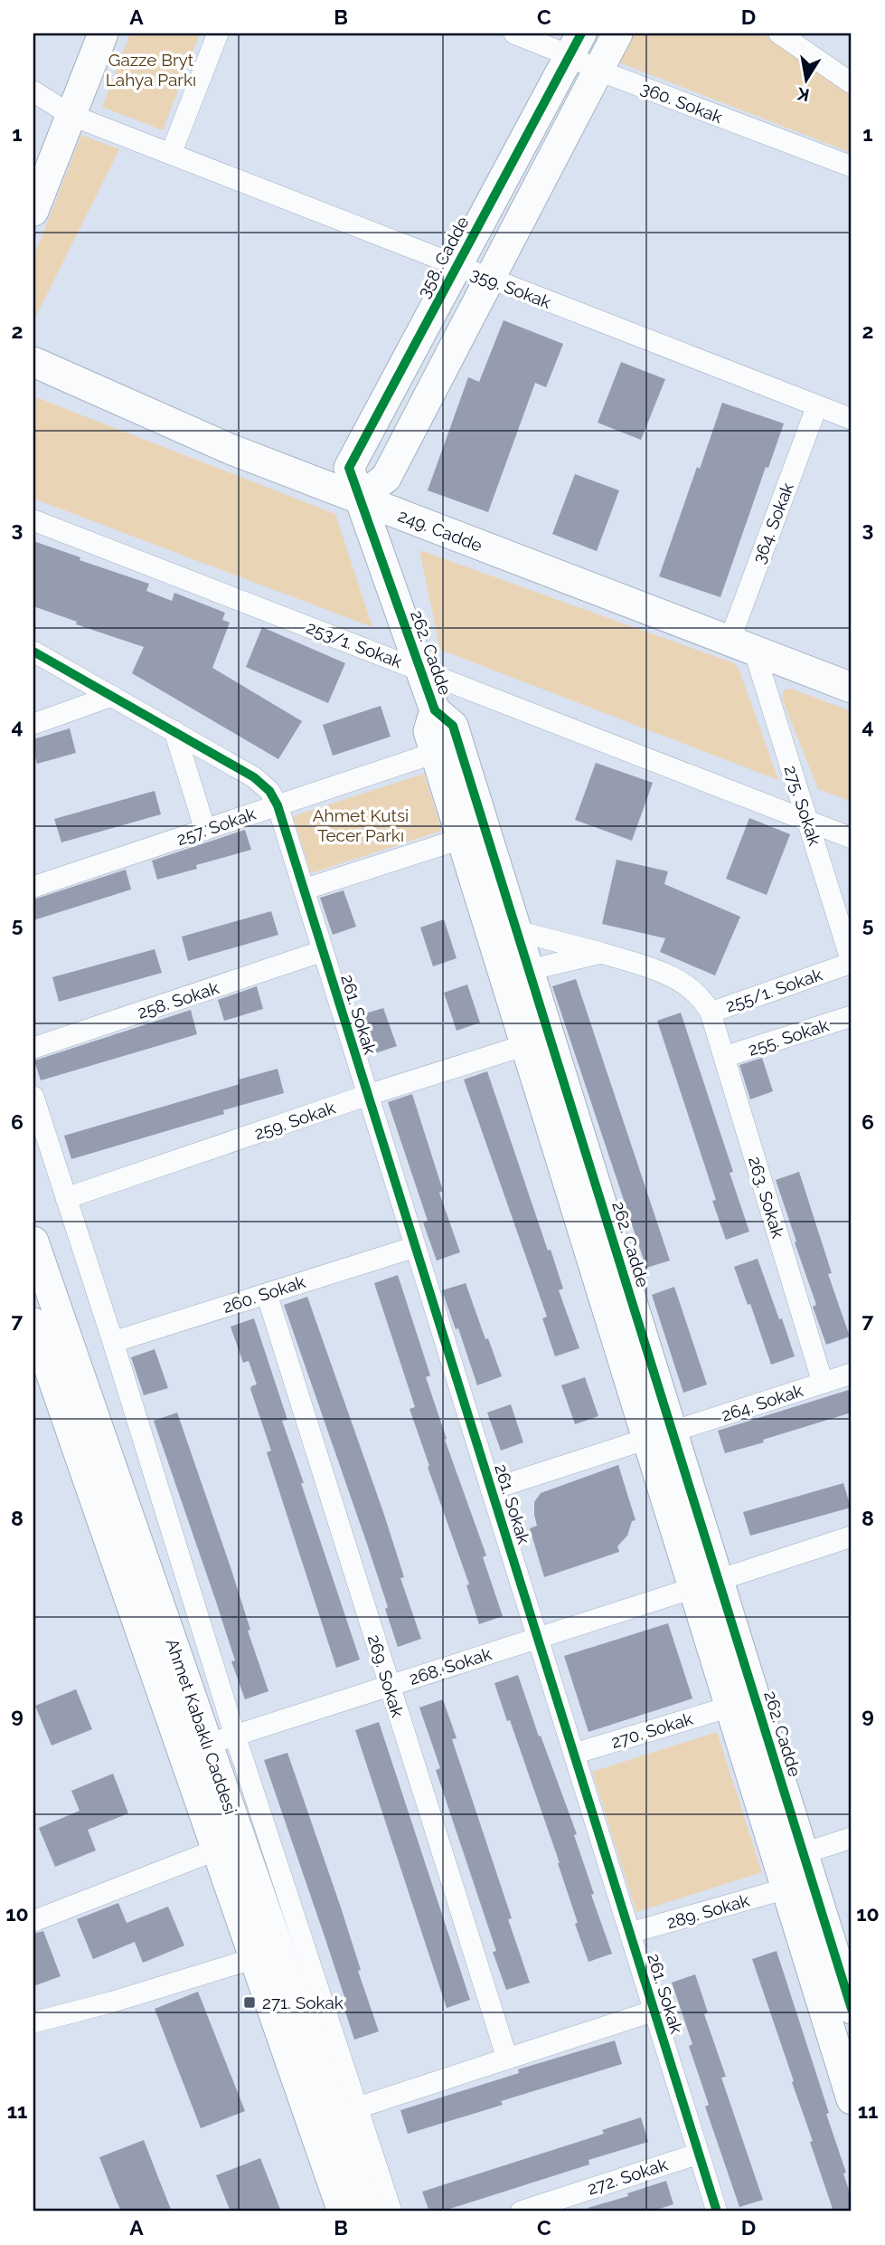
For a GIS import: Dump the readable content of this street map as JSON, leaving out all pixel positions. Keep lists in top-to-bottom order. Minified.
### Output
{"streets":{"street":["360. Sokak","358. Cadde","359. Sokak","364. Sokak","249. Cadde","253/1. Sokak","262. Cadde","275. Sokak","257. Sokak","255/1. Sokak","258. Sokak","261. Sokak","255. Sokak","259. Sokak","263. Sokak","260. Sokak","264. Sokak","268. Sokak","269. Sokak","Ahmet Kabaklı Caddesi","270. Sokak","289. Sokak","272. Sokak"]},"crossings":[["360. Sokak","358. Cadde"],["358. Cadde","359. Sokak"],["358. Cadde","249. Cadde"],["358. Cadde","262. Cadde"],["359. Sokak","364. Sokak"],["364. Sokak","249. Cadde"],["364. Sokak","275. Sokak"],["249. Cadde","262. Cadde"],["249. Cadde","275. Sokak"],["253/1. Sokak","262. Cadde"],["253/1. Sokak","275. Sokak"],["262. Cadde","257. Sokak"],["262. Cadde","255/1. Sokak"],["262. Cadde","259. Sokak"],["262. Cadde","264. Sokak"],["262. Cadde","268. Sokak"],["262. Cadde","270. Sokak"],["262. Cadde","289. Sokak"],["275. Sokak","255/1. Sokak"],["257. Sokak","261. Sokak"],["255/1. Sokak","263. Sokak"],["258. Sokak","261. Sokak"],["261. Sokak","259. Sokak"],["261. Sokak","260. Sokak"],["261. Sokak","264. Sokak"],["261. Sokak","268. Sokak"],["261. Sokak","270. Sokak"],["261. Sokak","289. Sokak"],["261. Sokak","272. Sokak"],["255. Sokak","263. Sokak"],["263. Sokak","264. Sokak"],["260. Sokak","269. Sokak"],["268. Sokak","269. Sokak"],["268. Sokak","Ahmet Kabaklı Caddesi"]],"parks":["Gazze Bryt Lahya Parkı","Ahmet Kutsi Tecer Parkı"],"places":{"transit":["271. Sokak"]},"north":"bottom","grid":{"columns":["A","B","C","D"],"rows":["1","2","3","4","5","6","7","8","9","10","11"]}}
